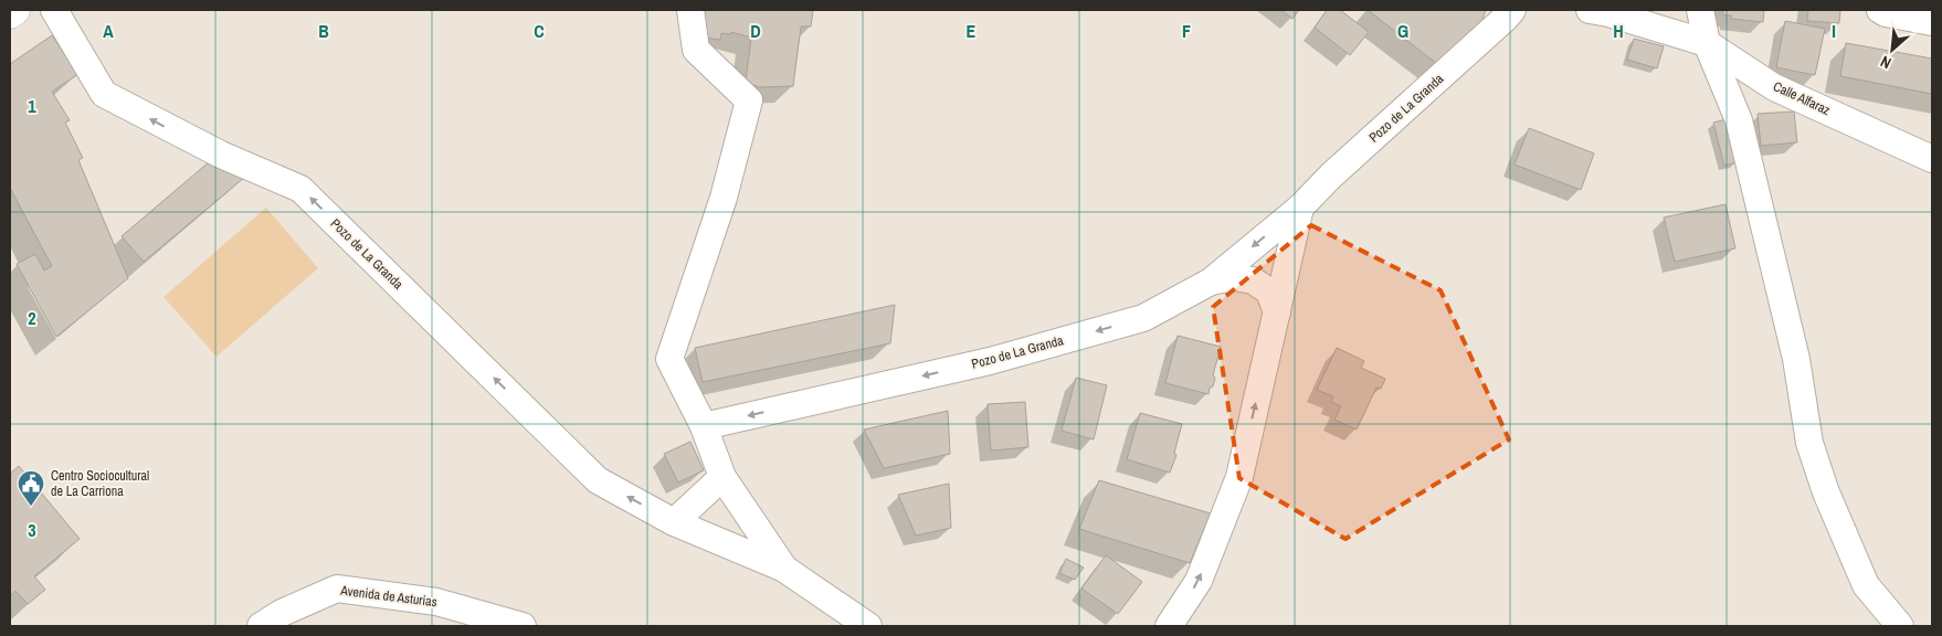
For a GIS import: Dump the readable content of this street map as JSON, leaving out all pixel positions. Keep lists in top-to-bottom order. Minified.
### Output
{"streets":{"street":["Calle Alfaraz","Pozo de La Granda","Avenida de Asturias"]},"one_way":["Pozo de La Granda"],"places":{"public building":["Centro Sociocultural de La Carriona"]},"north":"bottom left","grid":{"columns":["A","B","C","D","E","F","G","H","I"],"rows":["1","2","3"]}}
